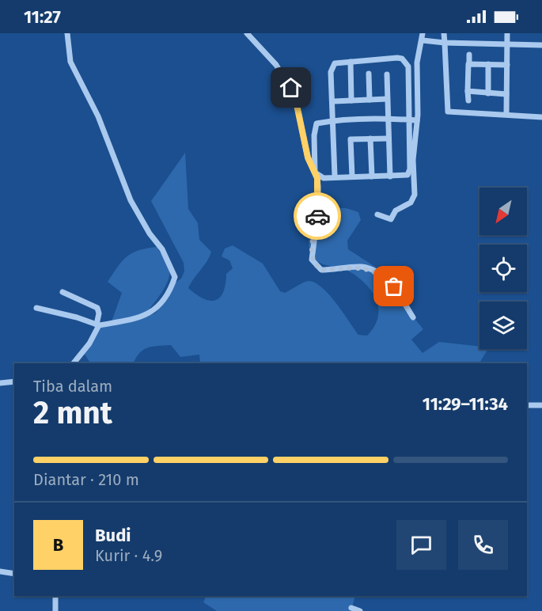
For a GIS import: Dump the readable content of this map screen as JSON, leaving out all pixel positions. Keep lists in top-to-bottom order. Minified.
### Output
{"north":"bottom left","page":{"status":"11:27","heading":["2 mnt","Tiba dalam","11:29–11:34"],"panel":["Budi","Kurir · 4.9"],"bar":"Diantar · 210 m","round":"B"}}
